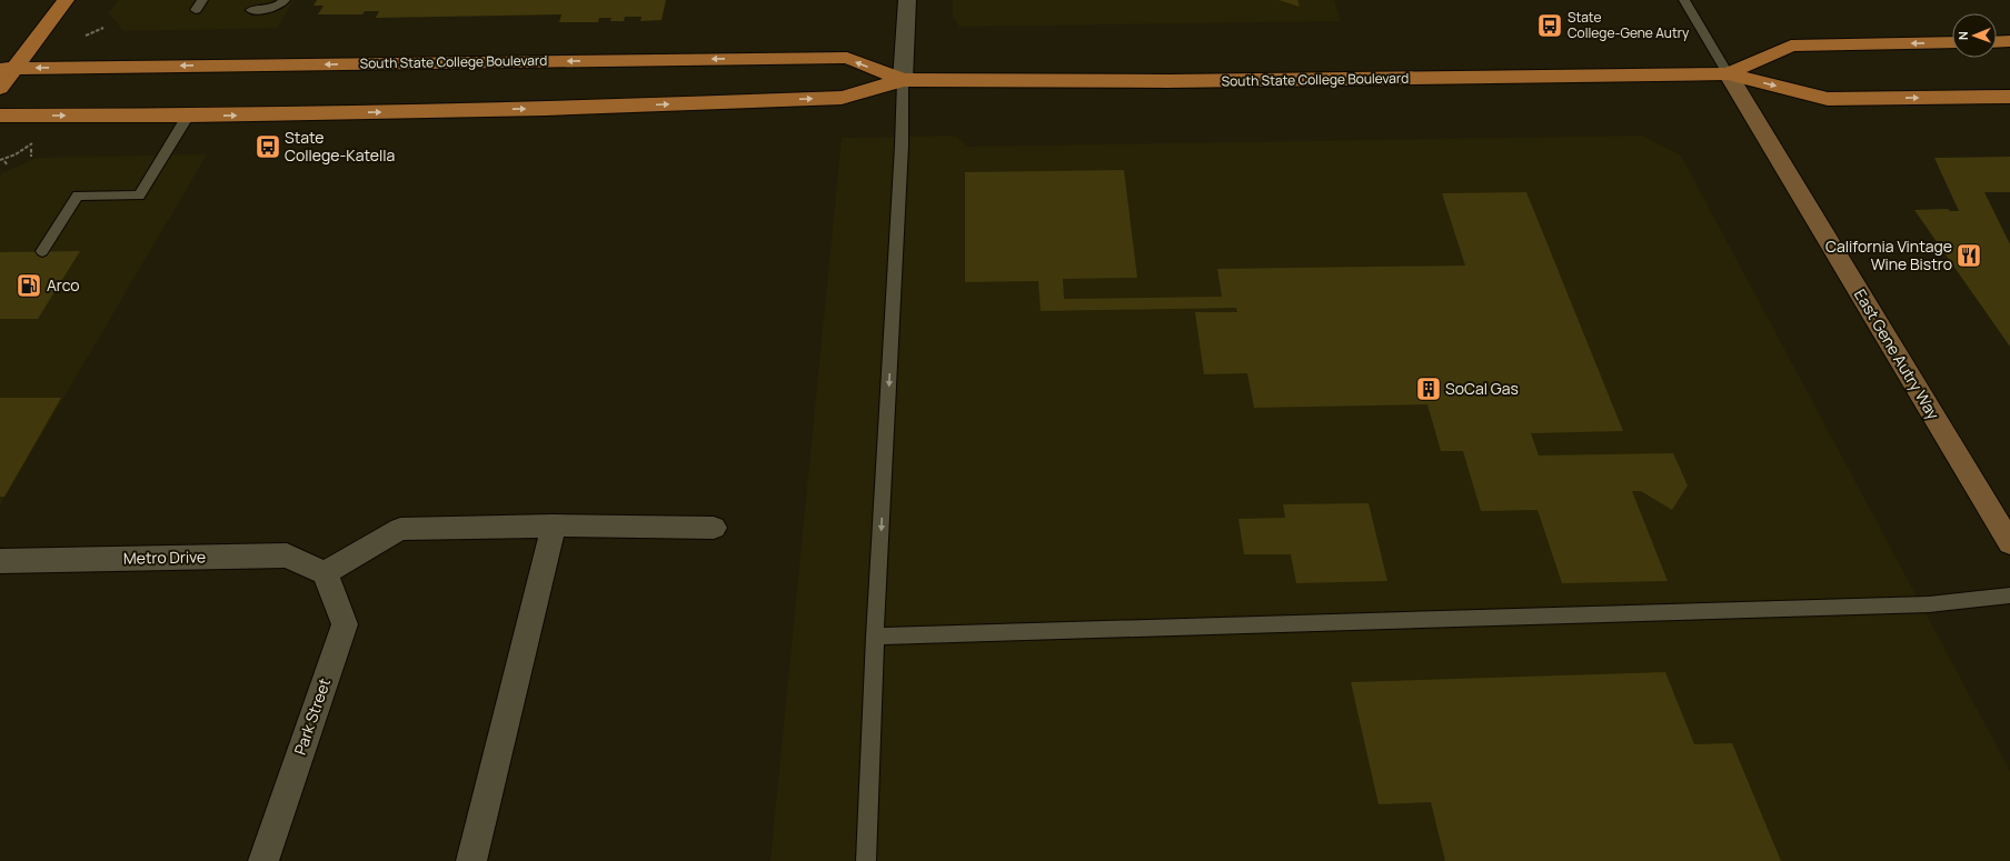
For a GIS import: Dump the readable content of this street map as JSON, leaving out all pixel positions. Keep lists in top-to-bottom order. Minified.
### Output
{"streets":{"main road":["South State College Boulevard"],"street":["East Gene Autry Way","Metro Drive","Park Street"]},"crossings":[["South State College Boulevard","East Gene Autry Way"],["Metro Drive","Park Street"]],"places":{"bus stop":["State College-Gene Autry","State College-Katella"],"restaurant":["California Vintage Wine Bistro"],"fuel station":["Arco"],"building":["SoCal Gas"]},"north":"left"}
